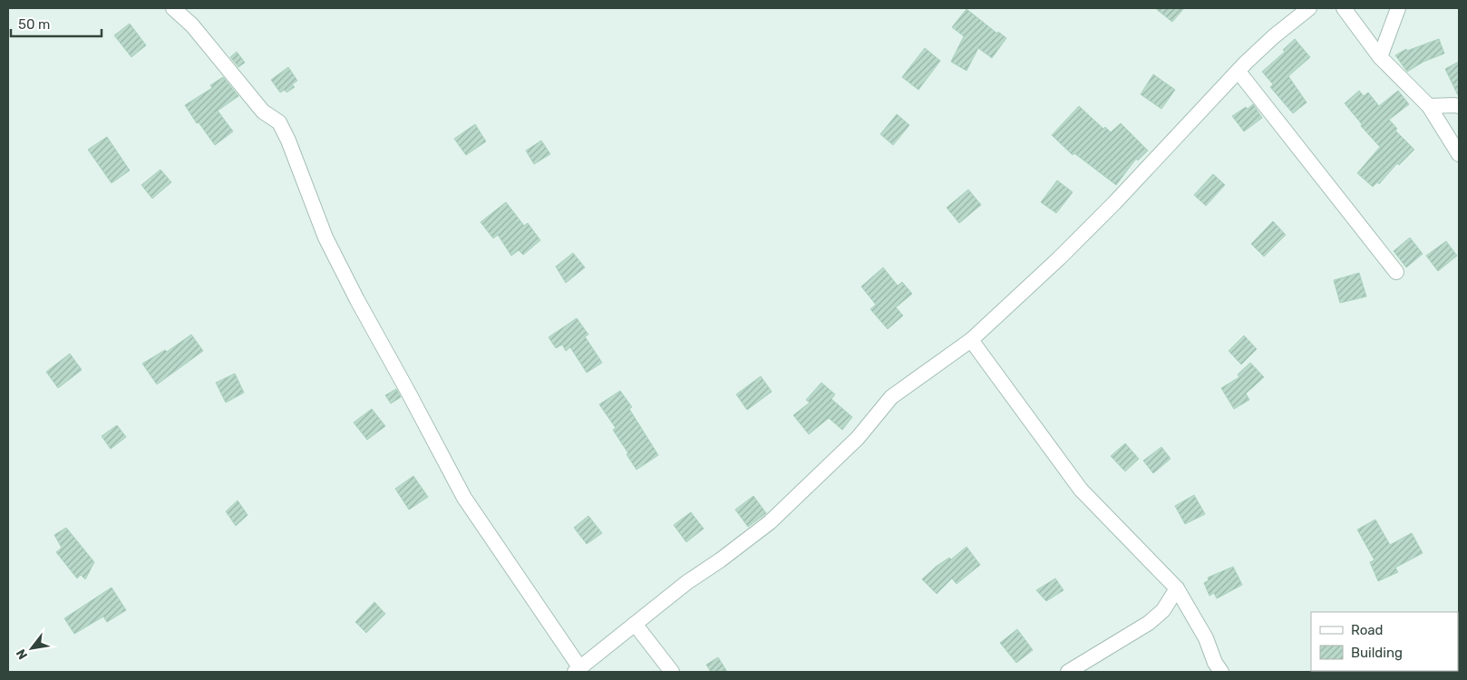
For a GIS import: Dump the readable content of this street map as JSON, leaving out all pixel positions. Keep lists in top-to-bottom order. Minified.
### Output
{"legend":["Road","Building"],"scale_bar":"50 m","north":"bottom left"}
